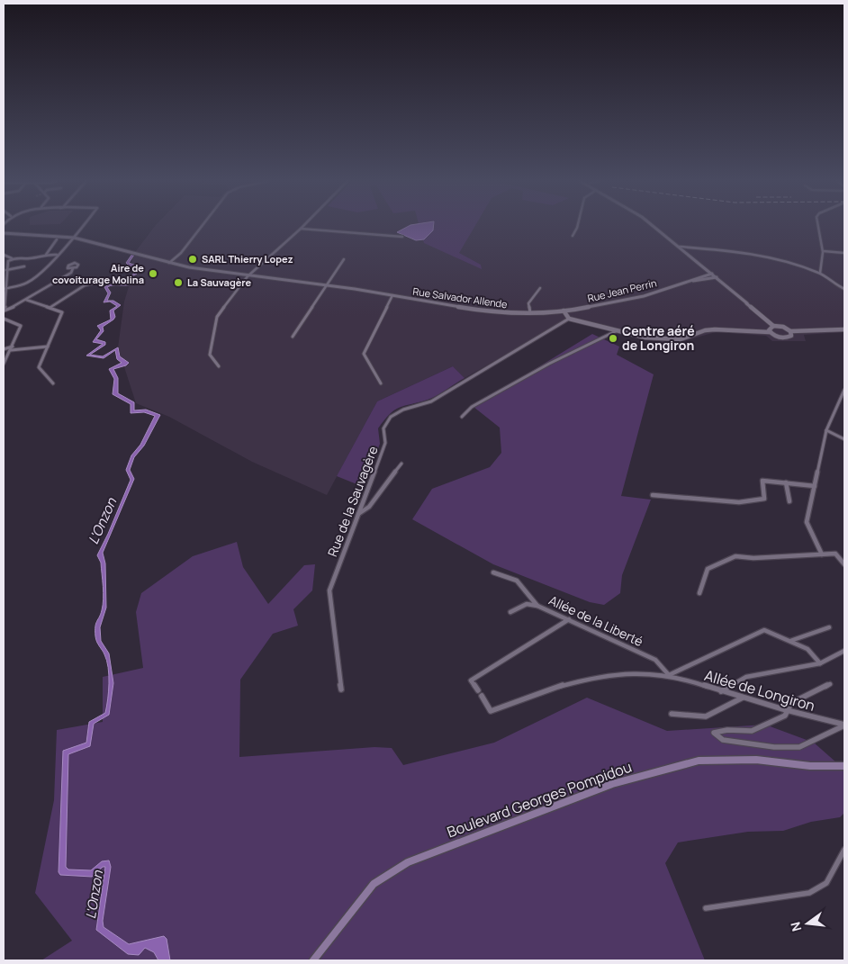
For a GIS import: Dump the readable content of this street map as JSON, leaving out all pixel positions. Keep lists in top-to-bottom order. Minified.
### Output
{"streets":{"main road":["Boulevard Georges Pompidou"],"street":["Rue Jean Perrin","Rue Salvador Allende","Rue de la Sauvagère","Allée de la Liberté","Allée de Longiron"]},"crossings":[["Rue Jean Perrin","Rue Salvador Allende"],["Allée de la Liberté","Allée de Longiron"]],"water":["L'Onzon"],"places":["SARL Thierry Lopez","Aire de covoiturage Molina","La Sauvagère","Centre aéré de Longiron"],"north":"left"}
